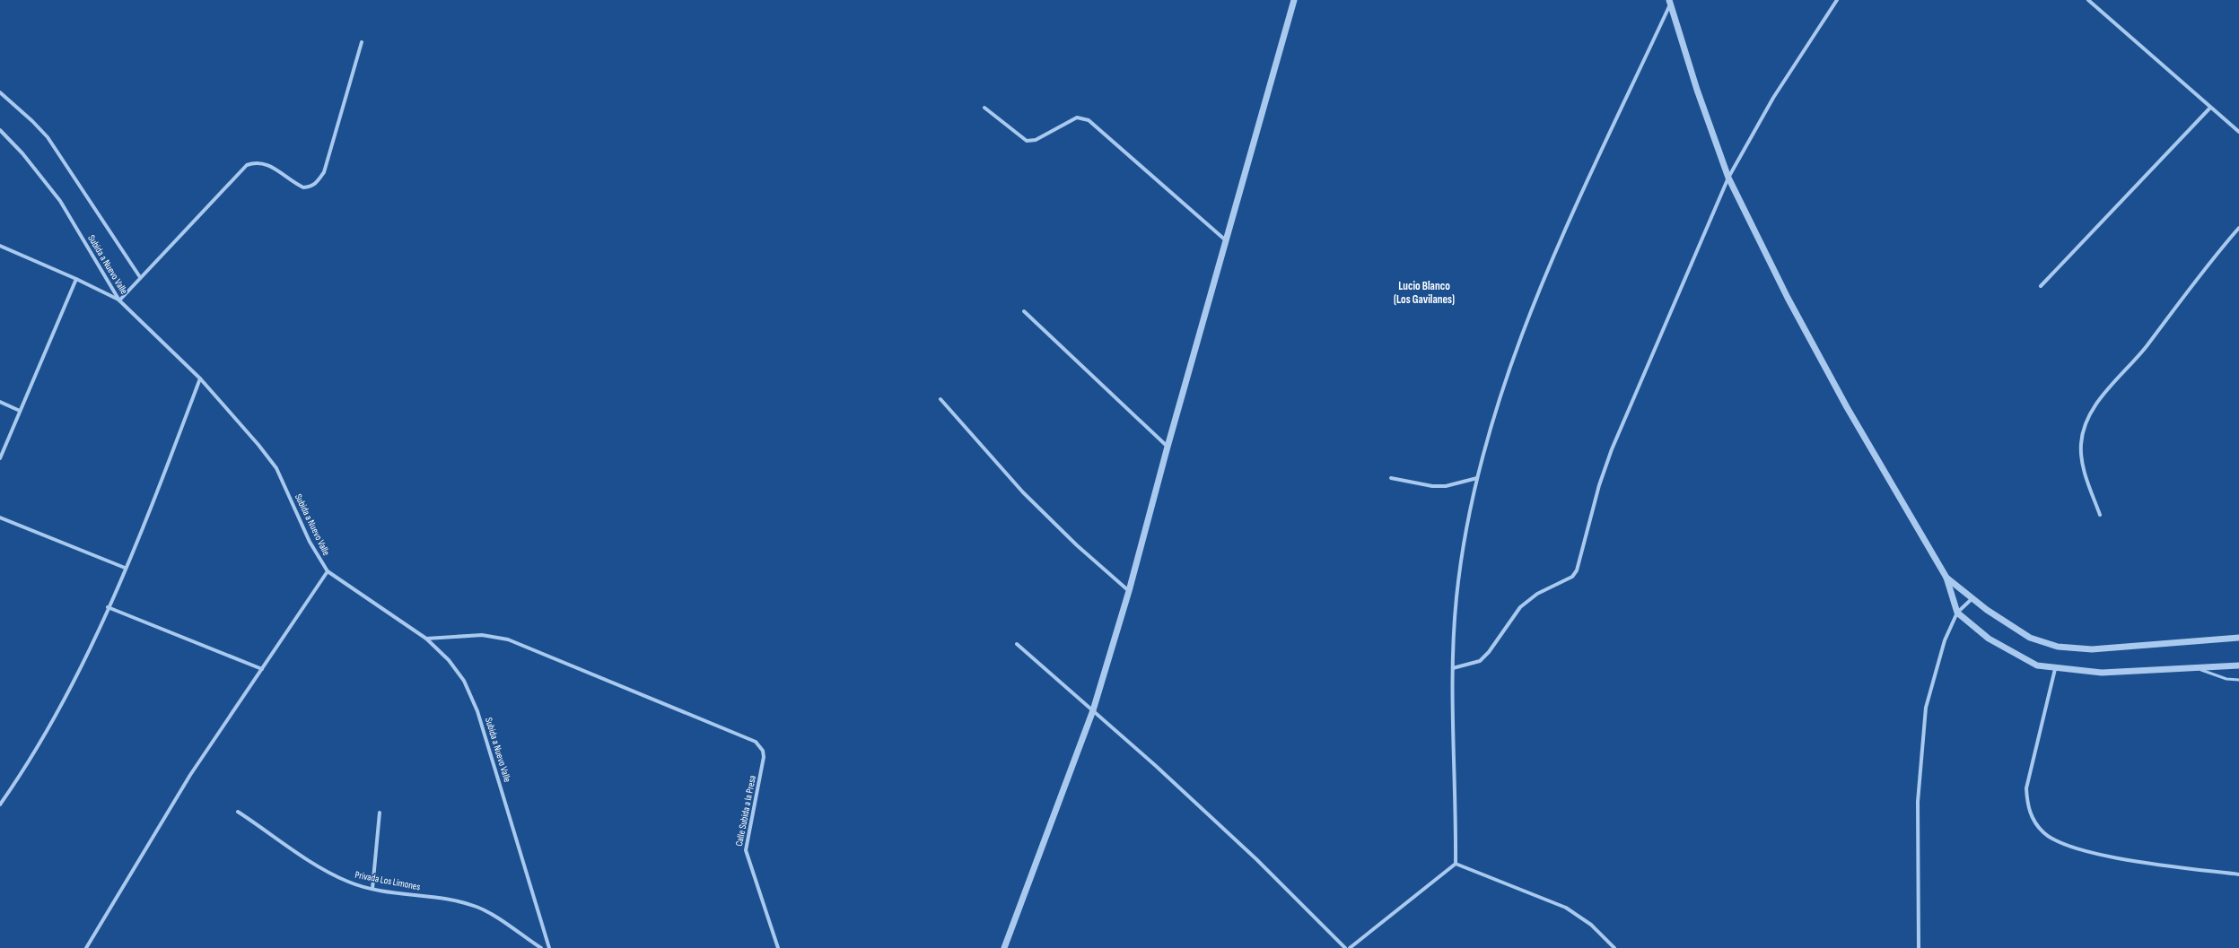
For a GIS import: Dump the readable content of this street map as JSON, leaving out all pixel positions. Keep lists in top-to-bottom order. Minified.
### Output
{"streets":{"street":["Subida a Nuevo Valle","Calle Subida a la Presa","Privada Los Limones"]},"crossings":[["Subida a Nuevo Valle","Calle Subida a la Presa"]],"districts":["Lucio Blanco (Los Gavilanes)"]}
